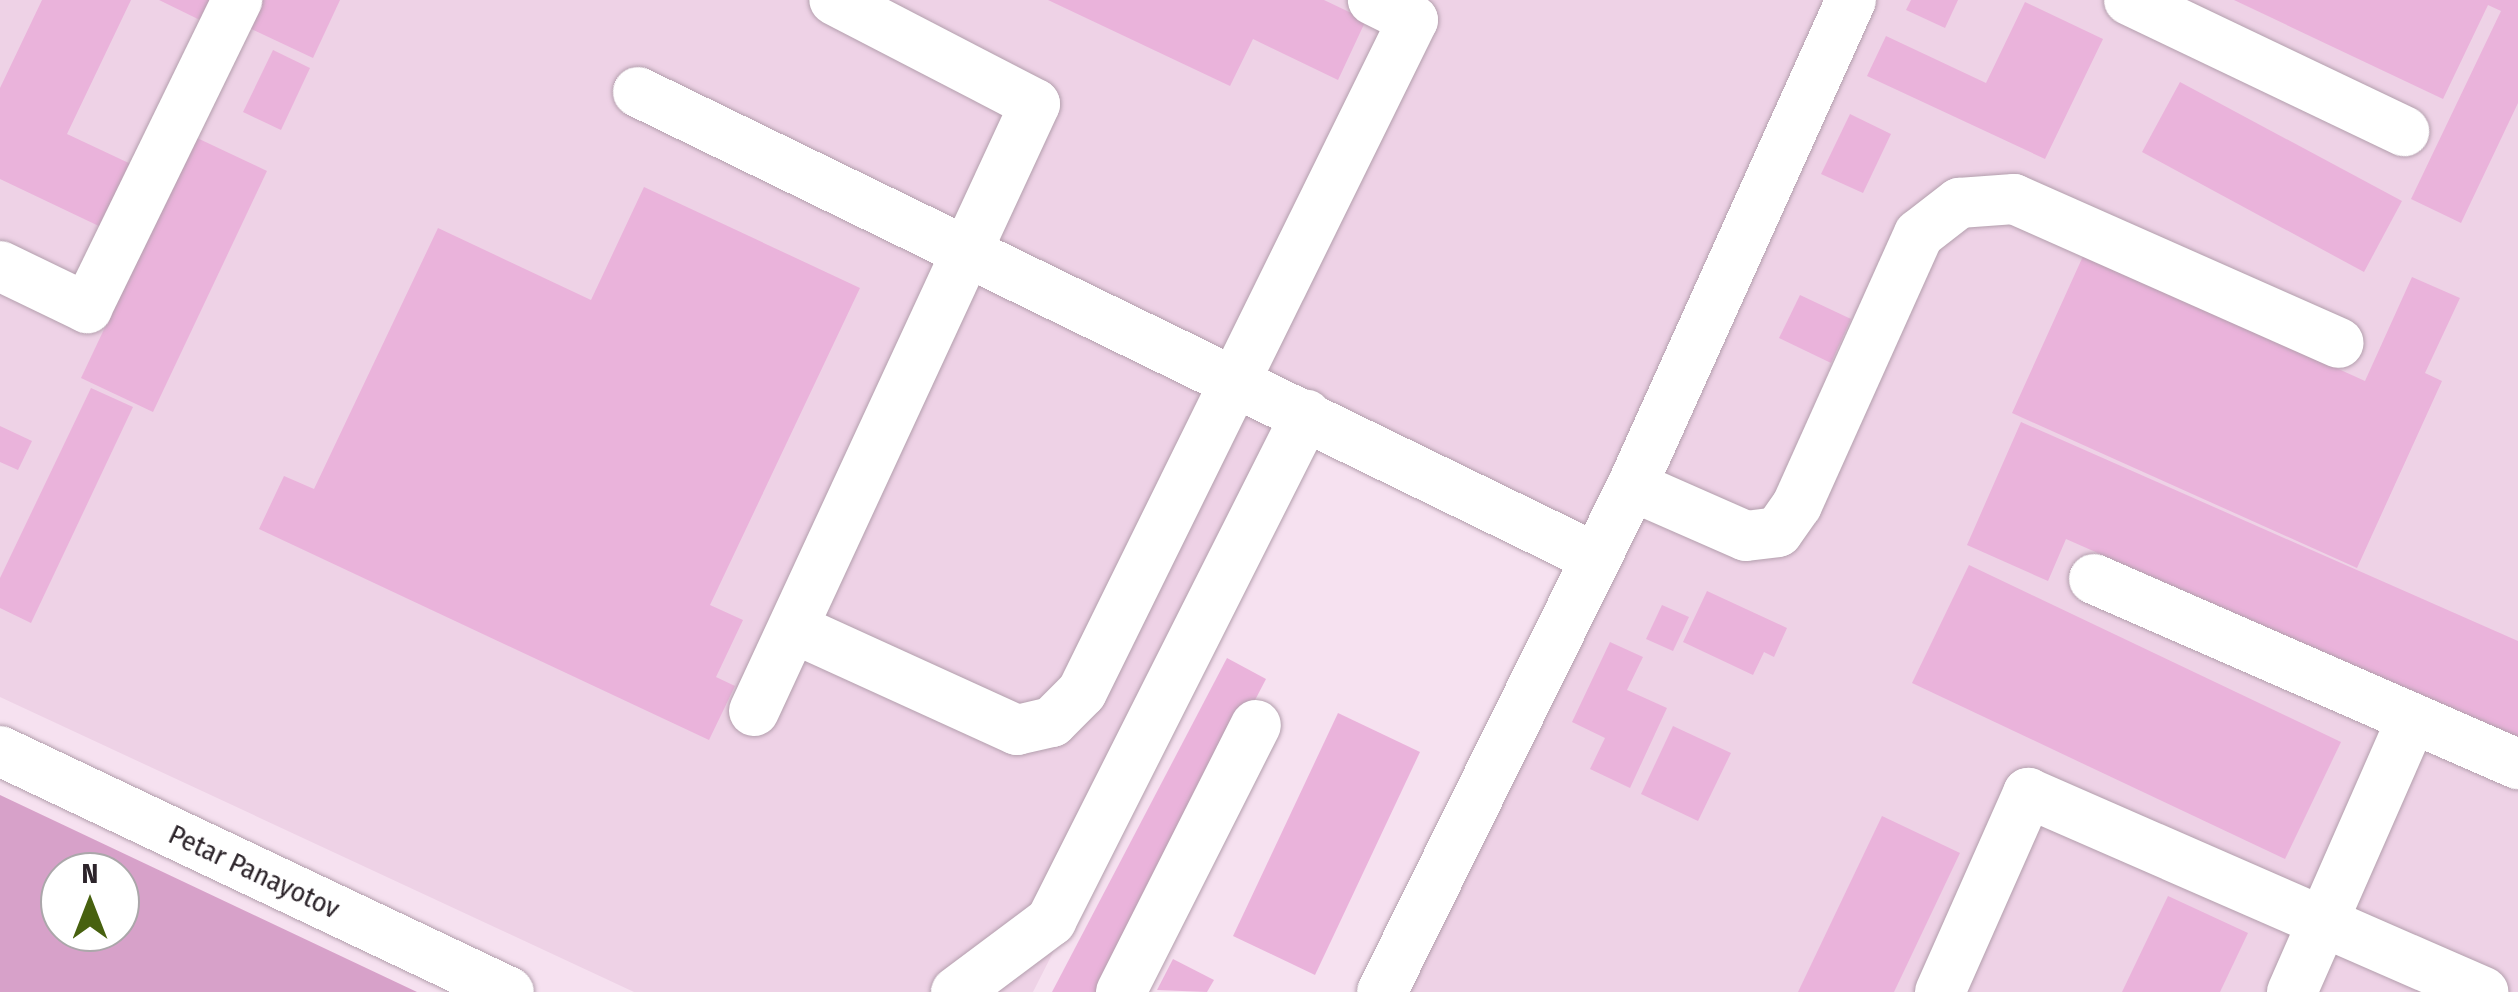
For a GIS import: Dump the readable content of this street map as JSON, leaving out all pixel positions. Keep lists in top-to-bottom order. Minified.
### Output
{"streets":{"street":["Petar Panayotov"]},"north":"top"}
